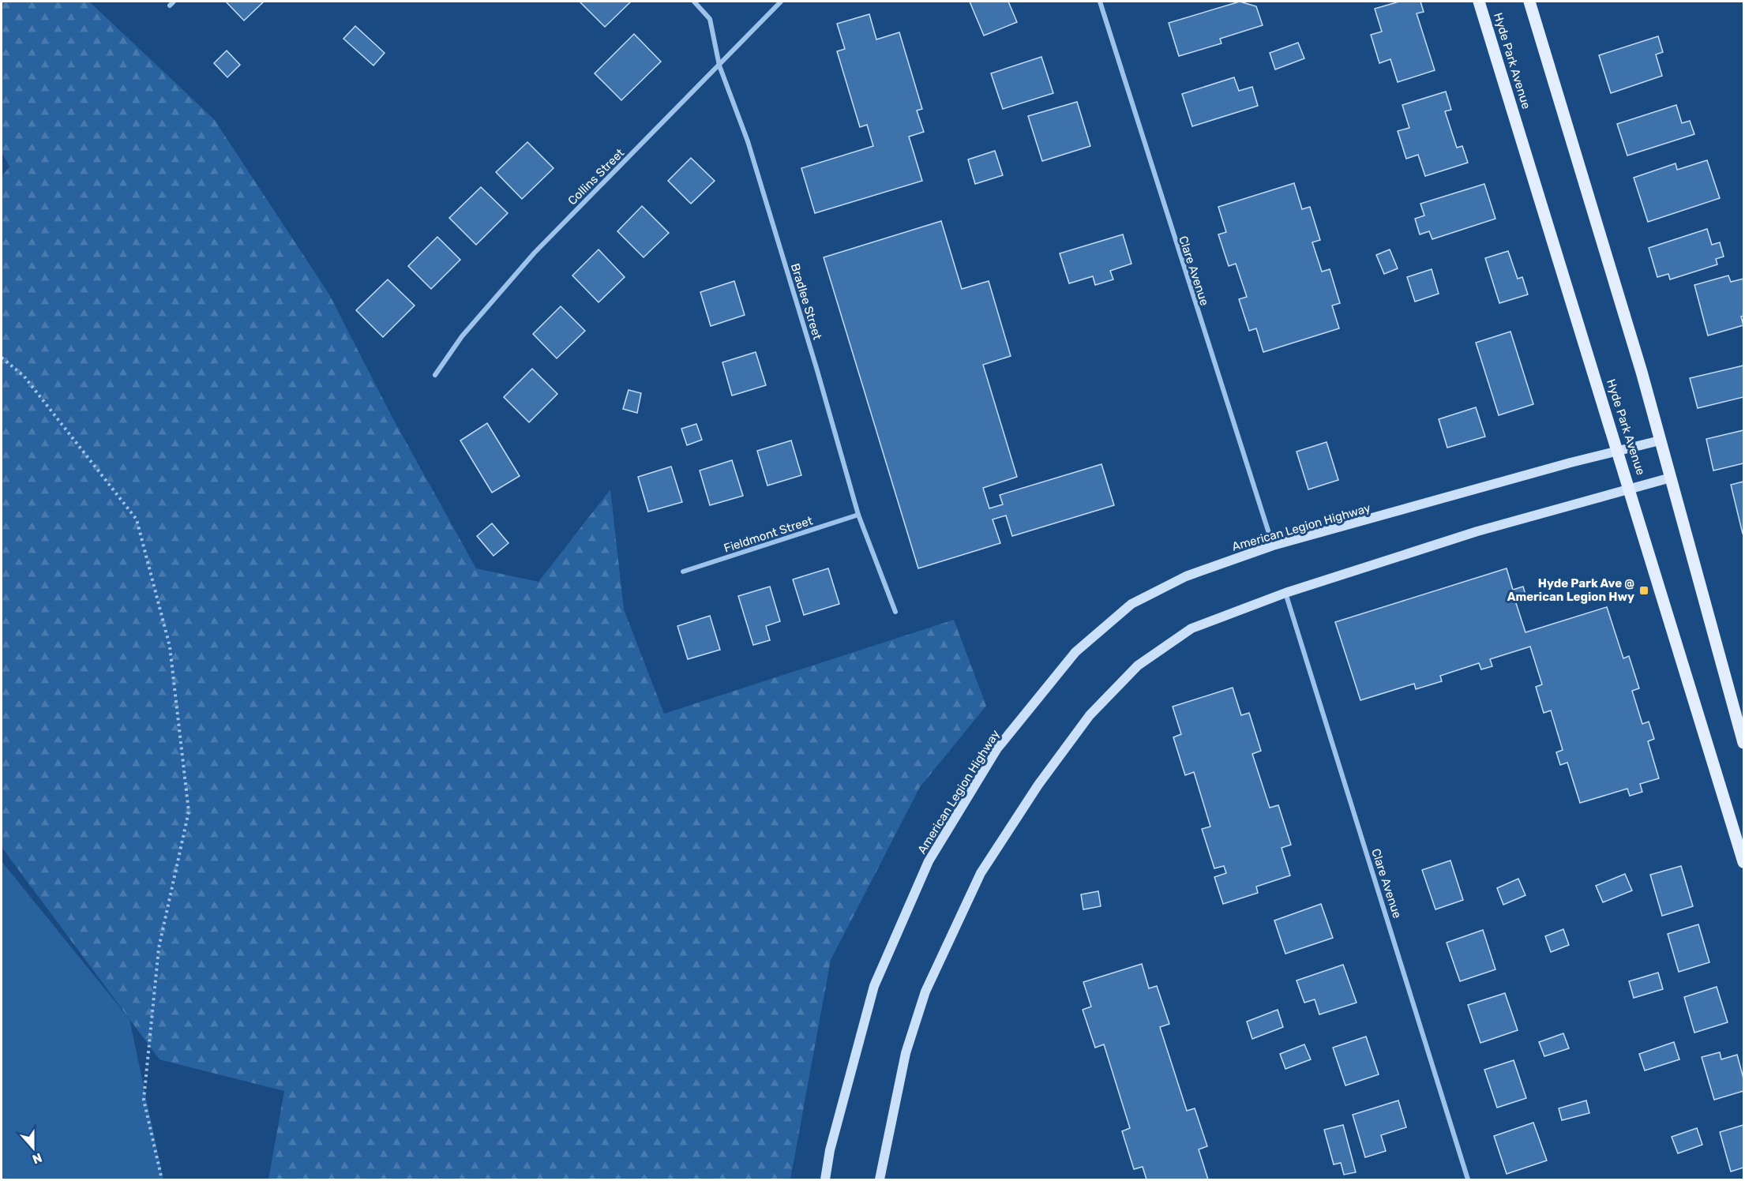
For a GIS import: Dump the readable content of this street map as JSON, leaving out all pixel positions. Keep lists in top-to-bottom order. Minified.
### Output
{"streets":{"main road":["Hyde Park Avenue","American Legion Highway"],"street":["Collins Street","Clare Avenue","Bradlee Street","Fieldmont Street"]},"crossings":[["Hyde Park Avenue","American Legion Highway"],["Collins Street","Bradlee Street"],["Clare Avenue","American Legion Highway"],["Bradlee Street","Fieldmont Street"]],"places":{"transit":["Hyde Park Ave @ American Legion Hwy"]},"north":"bottom"}
